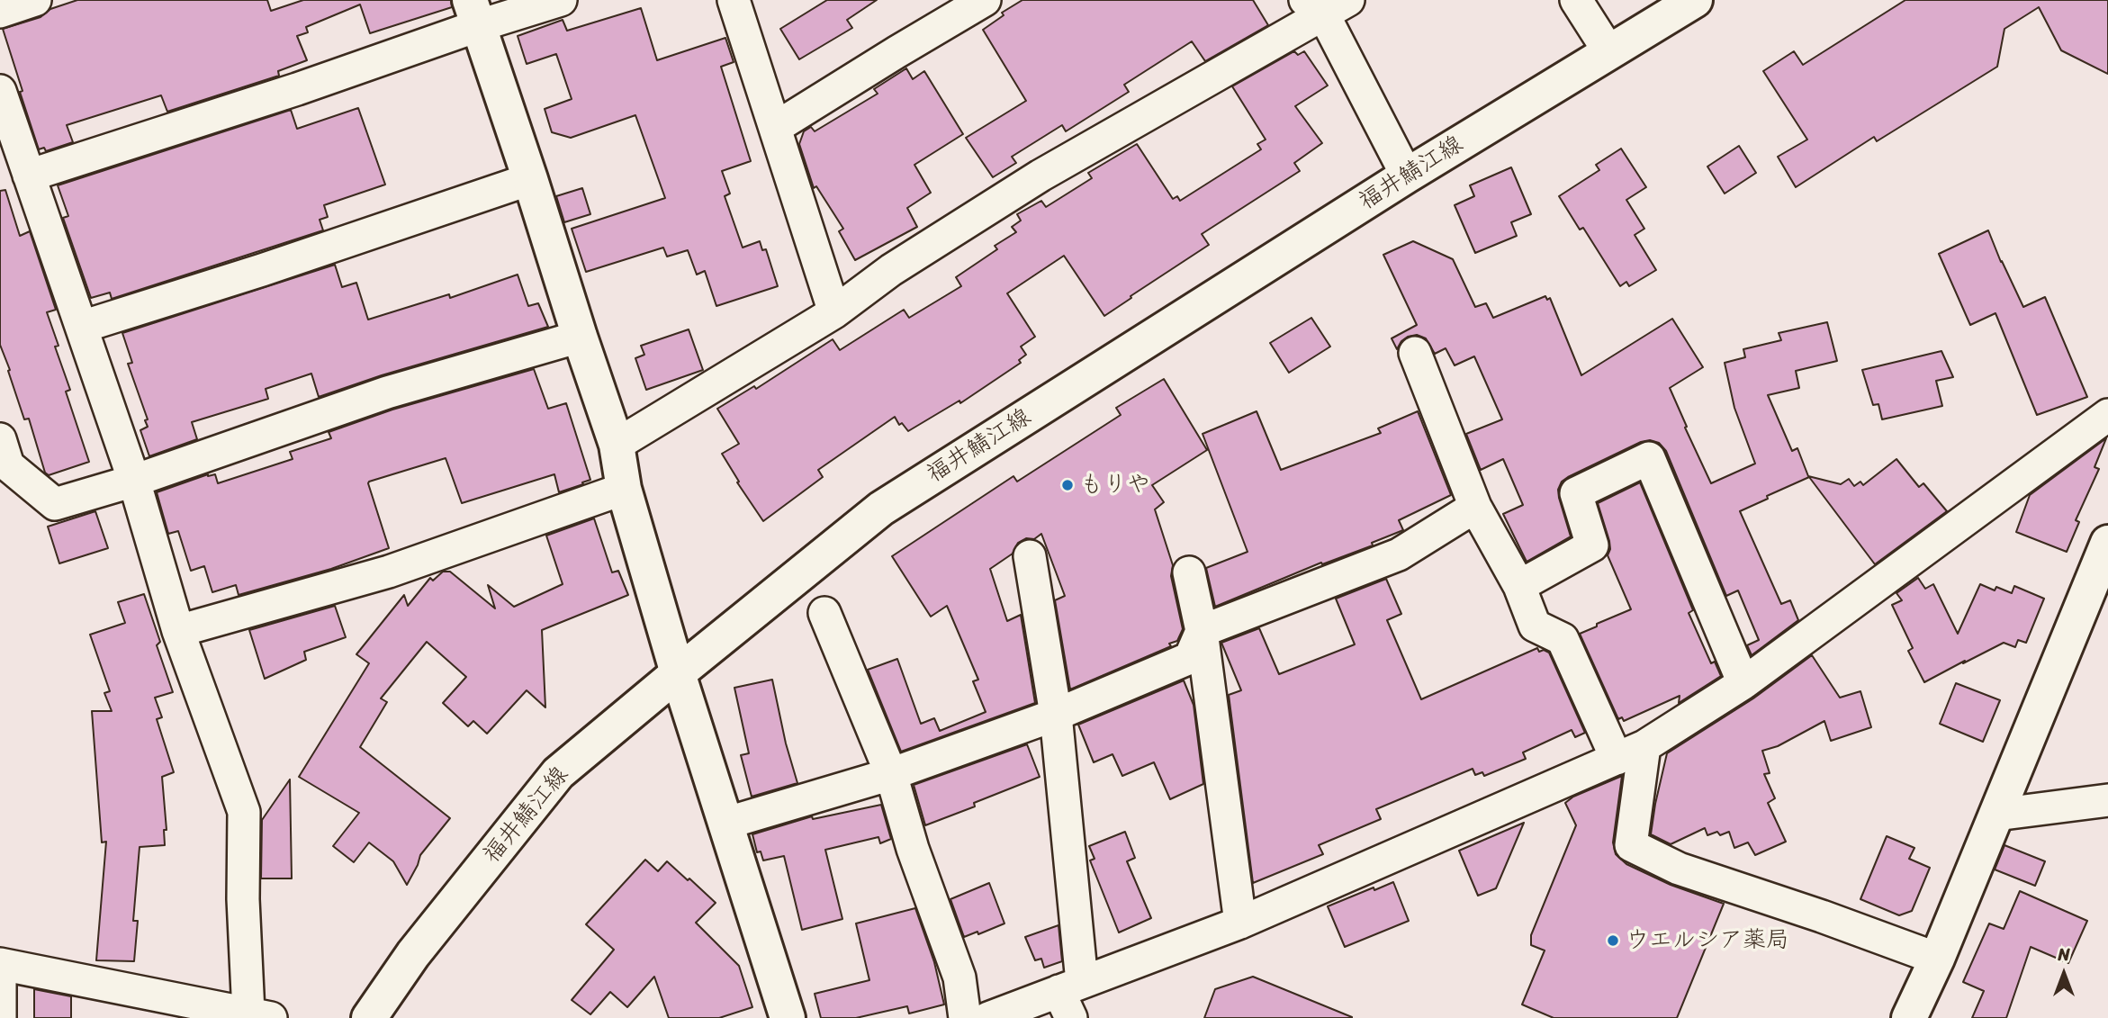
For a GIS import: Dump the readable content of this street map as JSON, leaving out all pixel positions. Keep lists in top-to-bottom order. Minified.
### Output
{"streets":{"main road":["福井鯖江線"]},"places":["もりや","ウエルシア薬局"],"north":"top"}
